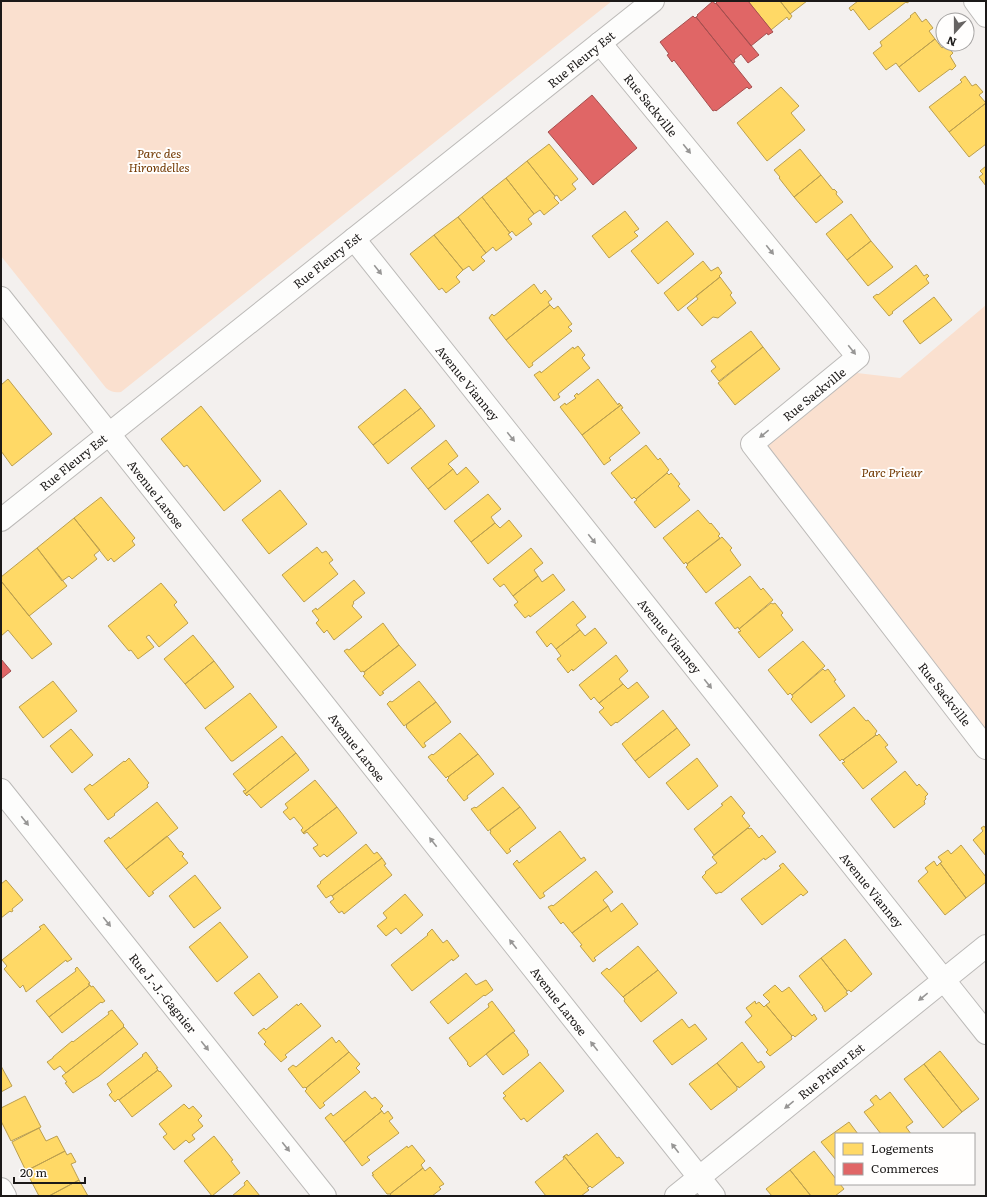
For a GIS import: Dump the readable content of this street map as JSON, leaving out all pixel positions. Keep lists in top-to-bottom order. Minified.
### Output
{"streets":{"street":["Rue Fleury Est","Rue Sackville","Avenue Vianney","Avenue Larose","Rue J.-J.-Gagnier","Rue Prieur Est"]},"crossings":[["Rue Fleury Est","Rue Sackville"],["Rue Fleury Est","Avenue Vianney"],["Rue Fleury Est","Avenue Larose"],["Avenue Vianney","Rue Prieur Est"],["Avenue Larose","Rue Prieur Est"]],"one_way":["Rue Sackville","Avenue Vianney","Avenue Larose","Rue J.-J.-Gagnier","Rue Prieur Est"],"parks":["Parc des Hirondelles","Parc Prieur"],"legend":["Logements","Commerces"],"scale_bar":"20 m","north":"bottom"}
